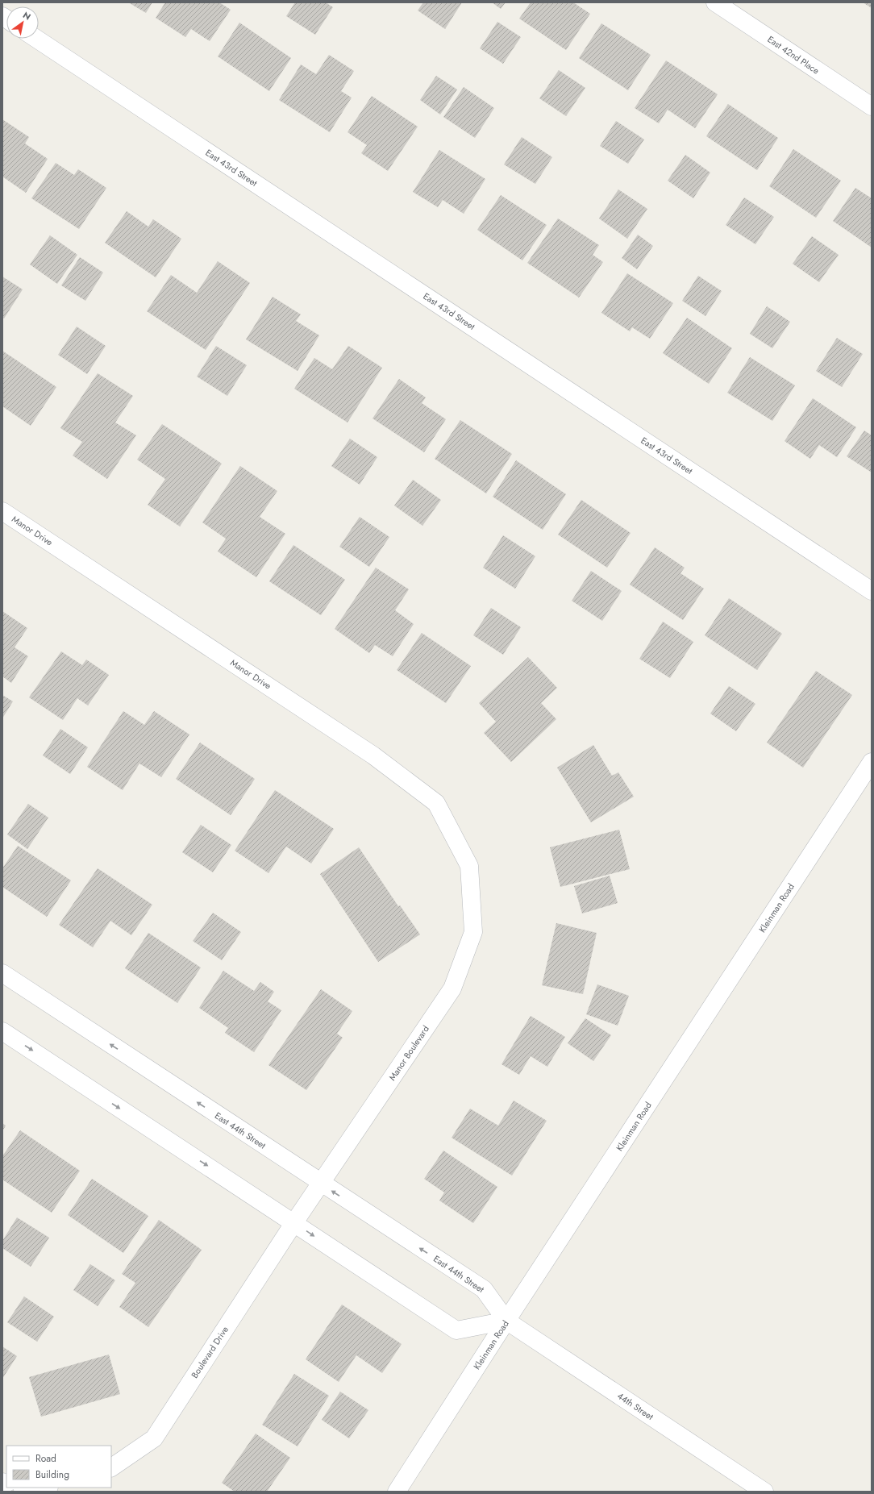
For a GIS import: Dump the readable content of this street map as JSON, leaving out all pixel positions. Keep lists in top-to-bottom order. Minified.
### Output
{"streets":{"street":["East 42nd Place","East 43rd Street","Manor Drive","Kleinman Road","Manor Boulevard","East 44th Street","Boulevard Drive","44th Street"]},"crossings":[["Manor Drive","Manor Boulevard"],["Kleinman Road","East 44th Street"],["Kleinman Road","44th Street"],["Manor Boulevard","East 44th Street"],["Manor Boulevard","Boulevard Drive"],["East 44th Street","44th Street"]],"legend":["Road","Building"],"north":"top right"}
